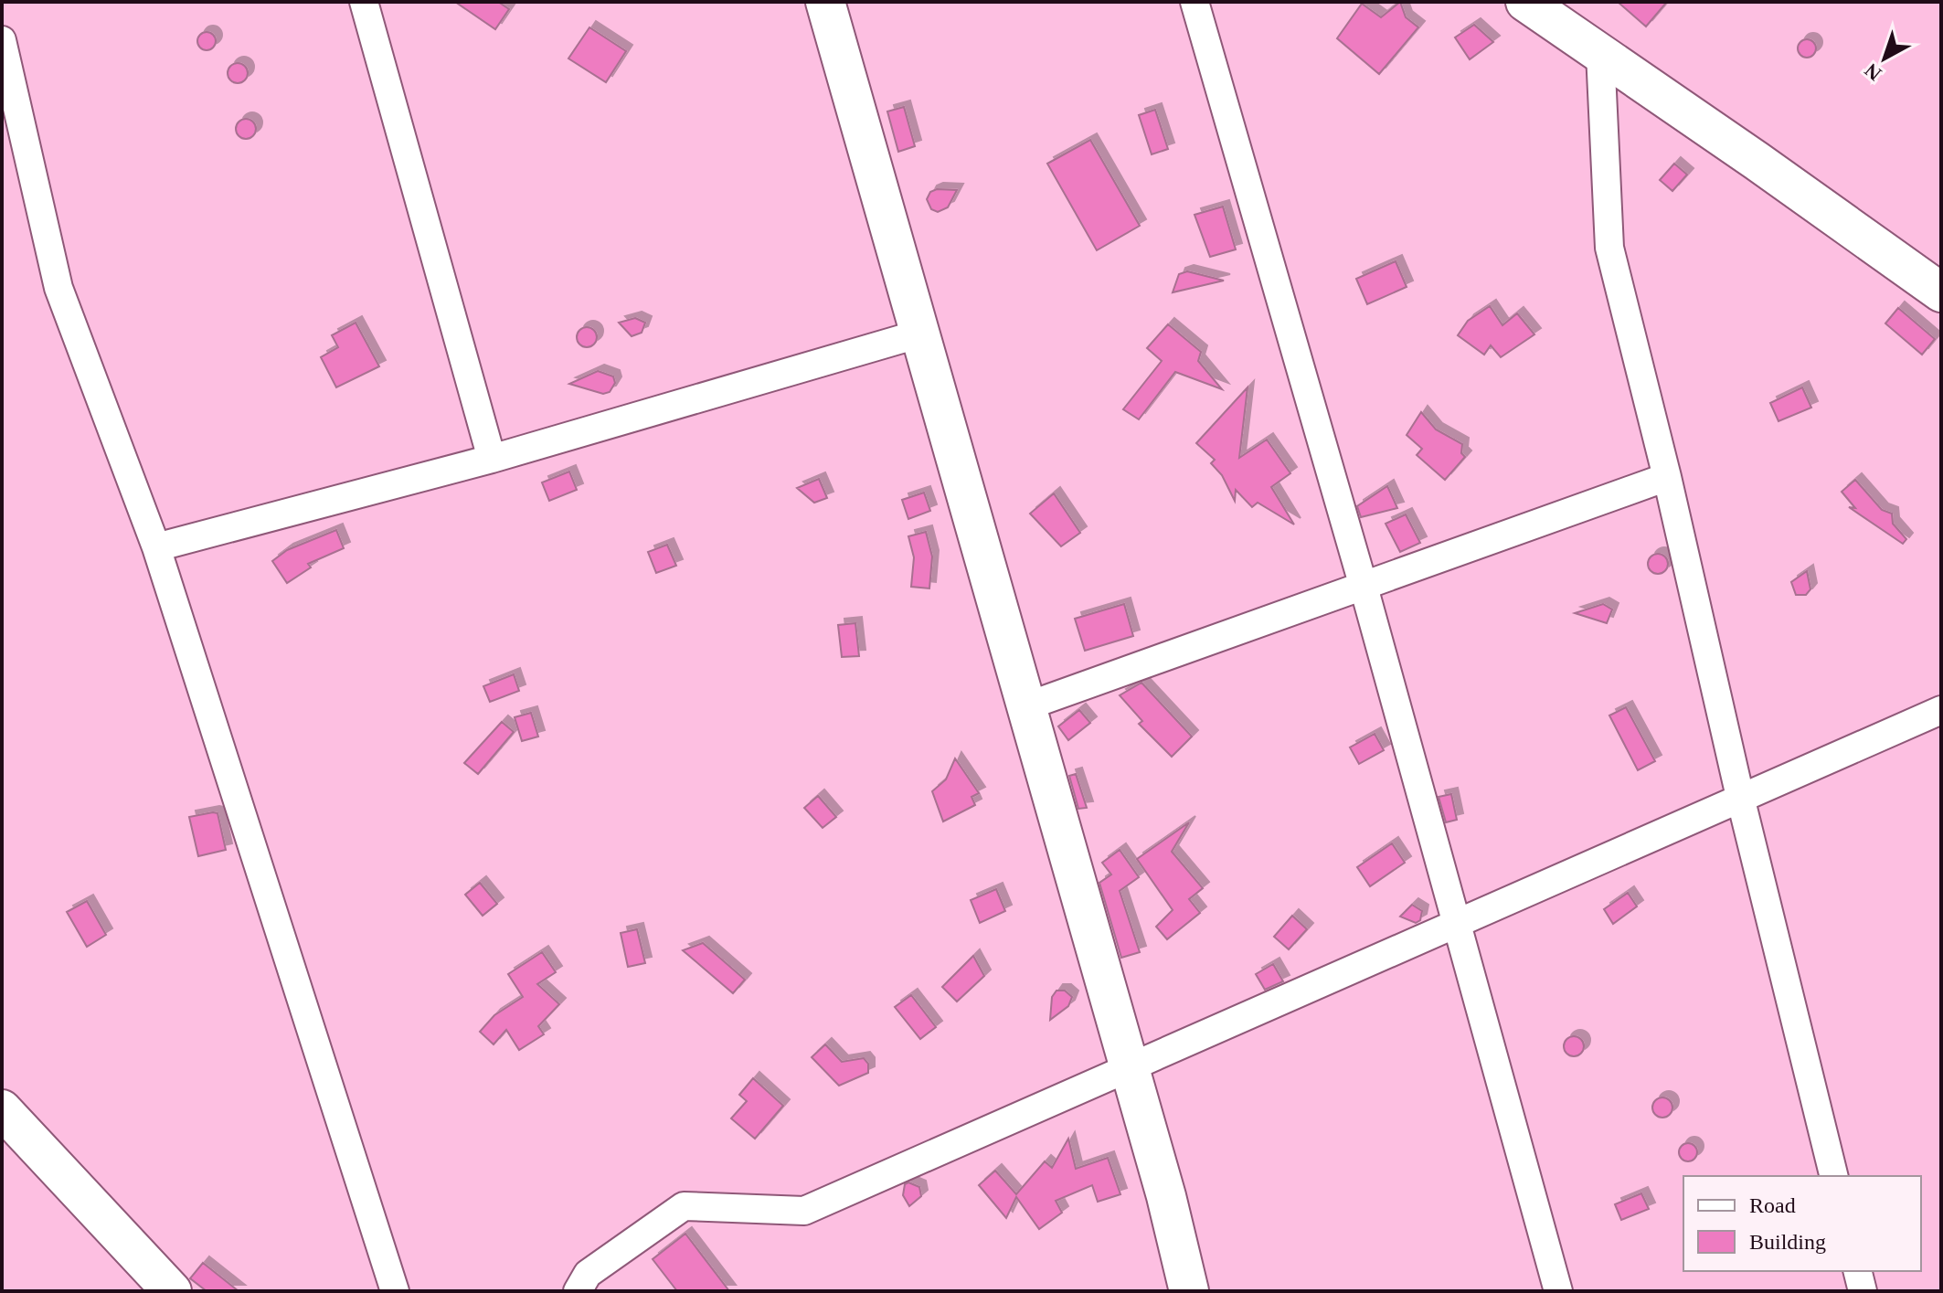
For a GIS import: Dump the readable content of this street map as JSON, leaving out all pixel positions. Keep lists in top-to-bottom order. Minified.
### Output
{"legend":["Road","Building"],"north":"bottom left"}
